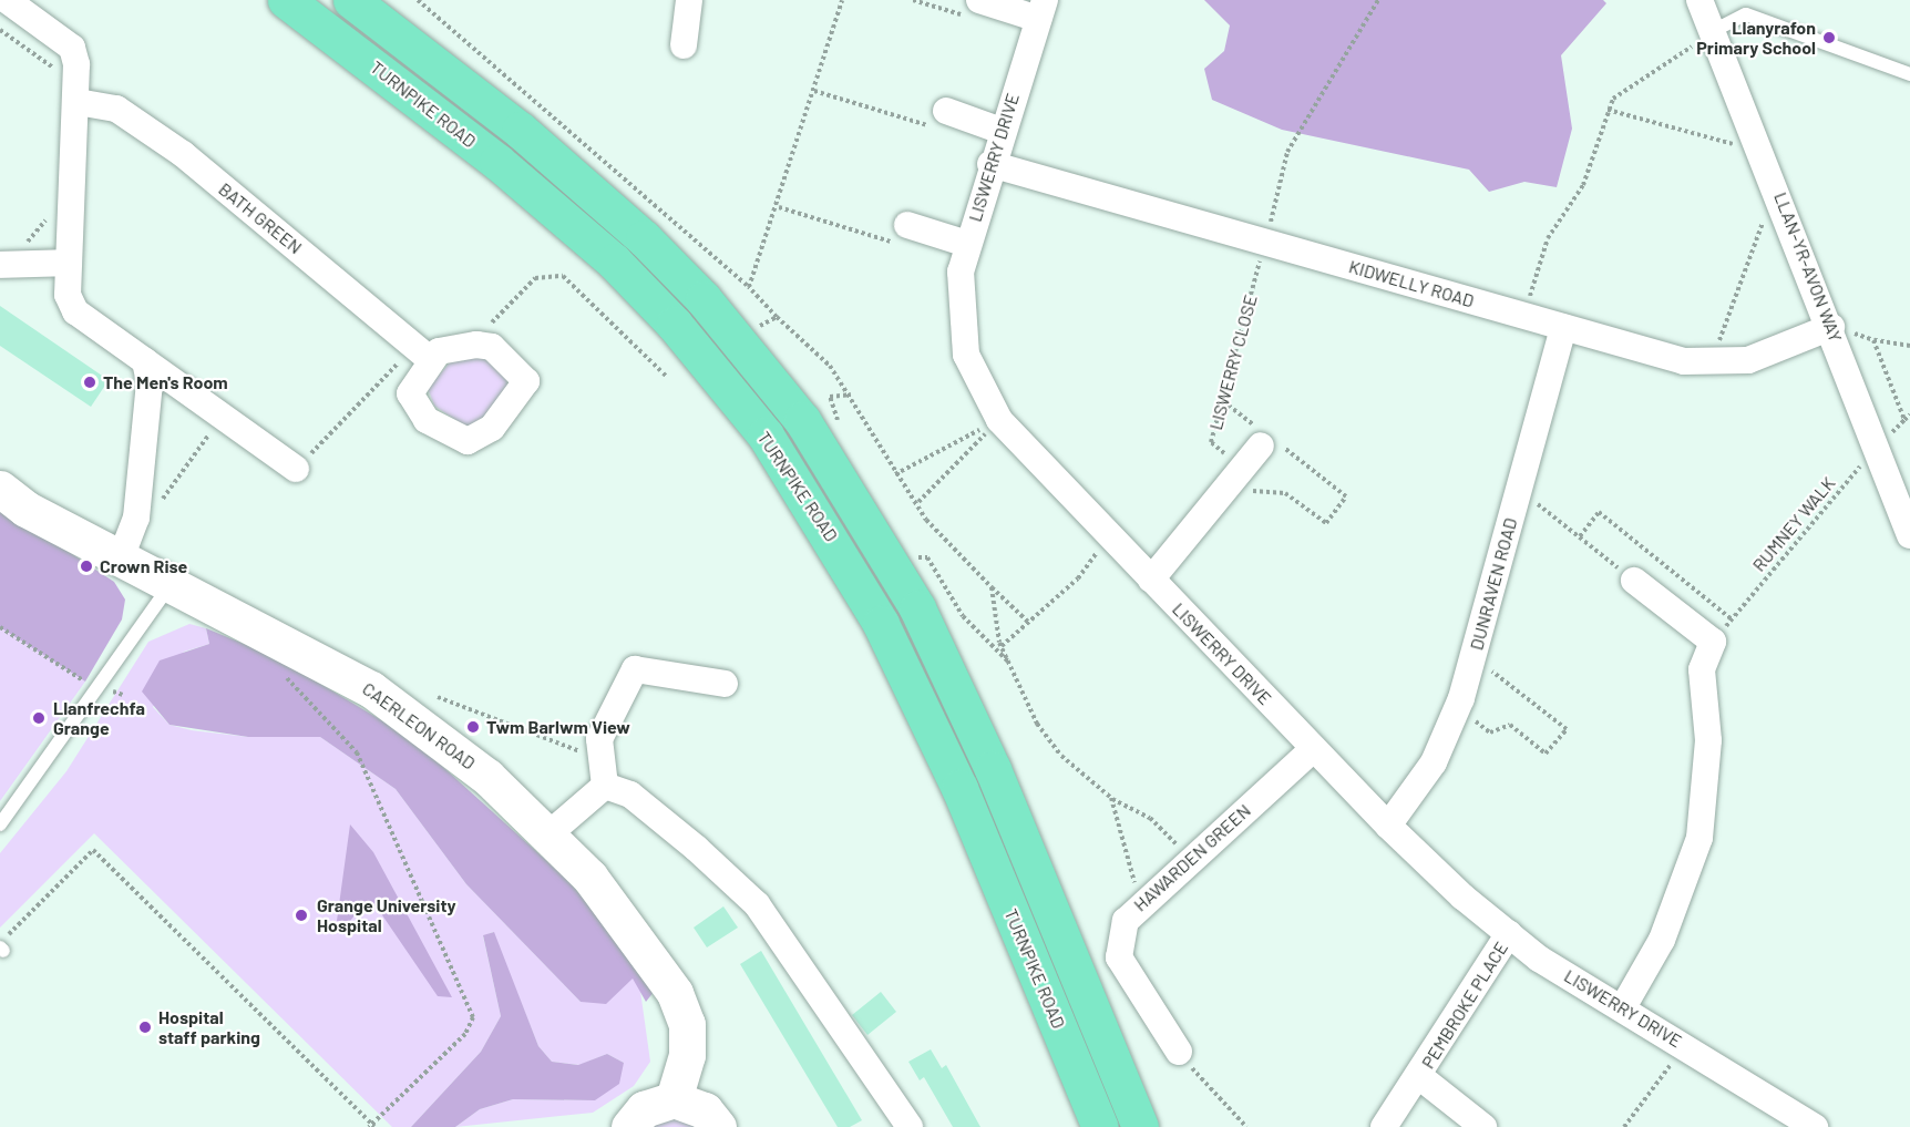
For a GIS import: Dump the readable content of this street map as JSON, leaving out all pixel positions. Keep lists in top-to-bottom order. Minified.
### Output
{"streets":{"highway":["TURNPIKE ROAD"],"main road":["CAERLEON ROAD"],"street":["LISWERRY DRIVE","BATH GREEN","LLAN-YR-AVON WAY","KIDWELLY ROAD","DUNRAVEN ROAD","HAWARDEN GREEN","PEMBROKE PLACE"],"path":["LISWERRY CLOSE","RUMNEY WALK"]},"crossings":[["LISWERRY DRIVE","KIDWELLY ROAD"],["LISWERRY DRIVE","DUNRAVEN ROAD"],["LISWERRY DRIVE","HAWARDEN GREEN"],["LISWERRY DRIVE","PEMBROKE PLACE"],["LLAN-YR-AVON WAY","KIDWELLY ROAD"],["LLAN-YR-AVON WAY","RUMNEY WALK"],["KIDWELLY ROAD","LISWERRY CLOSE"],["KIDWELLY ROAD","DUNRAVEN ROAD"]],"places":["Llanyrafon Primary School","The Men's Room","Crown Rise","Llanfrechfa Grange","Twm Barlwm View","Grange University Hospital","Hospital staff parking"]}
